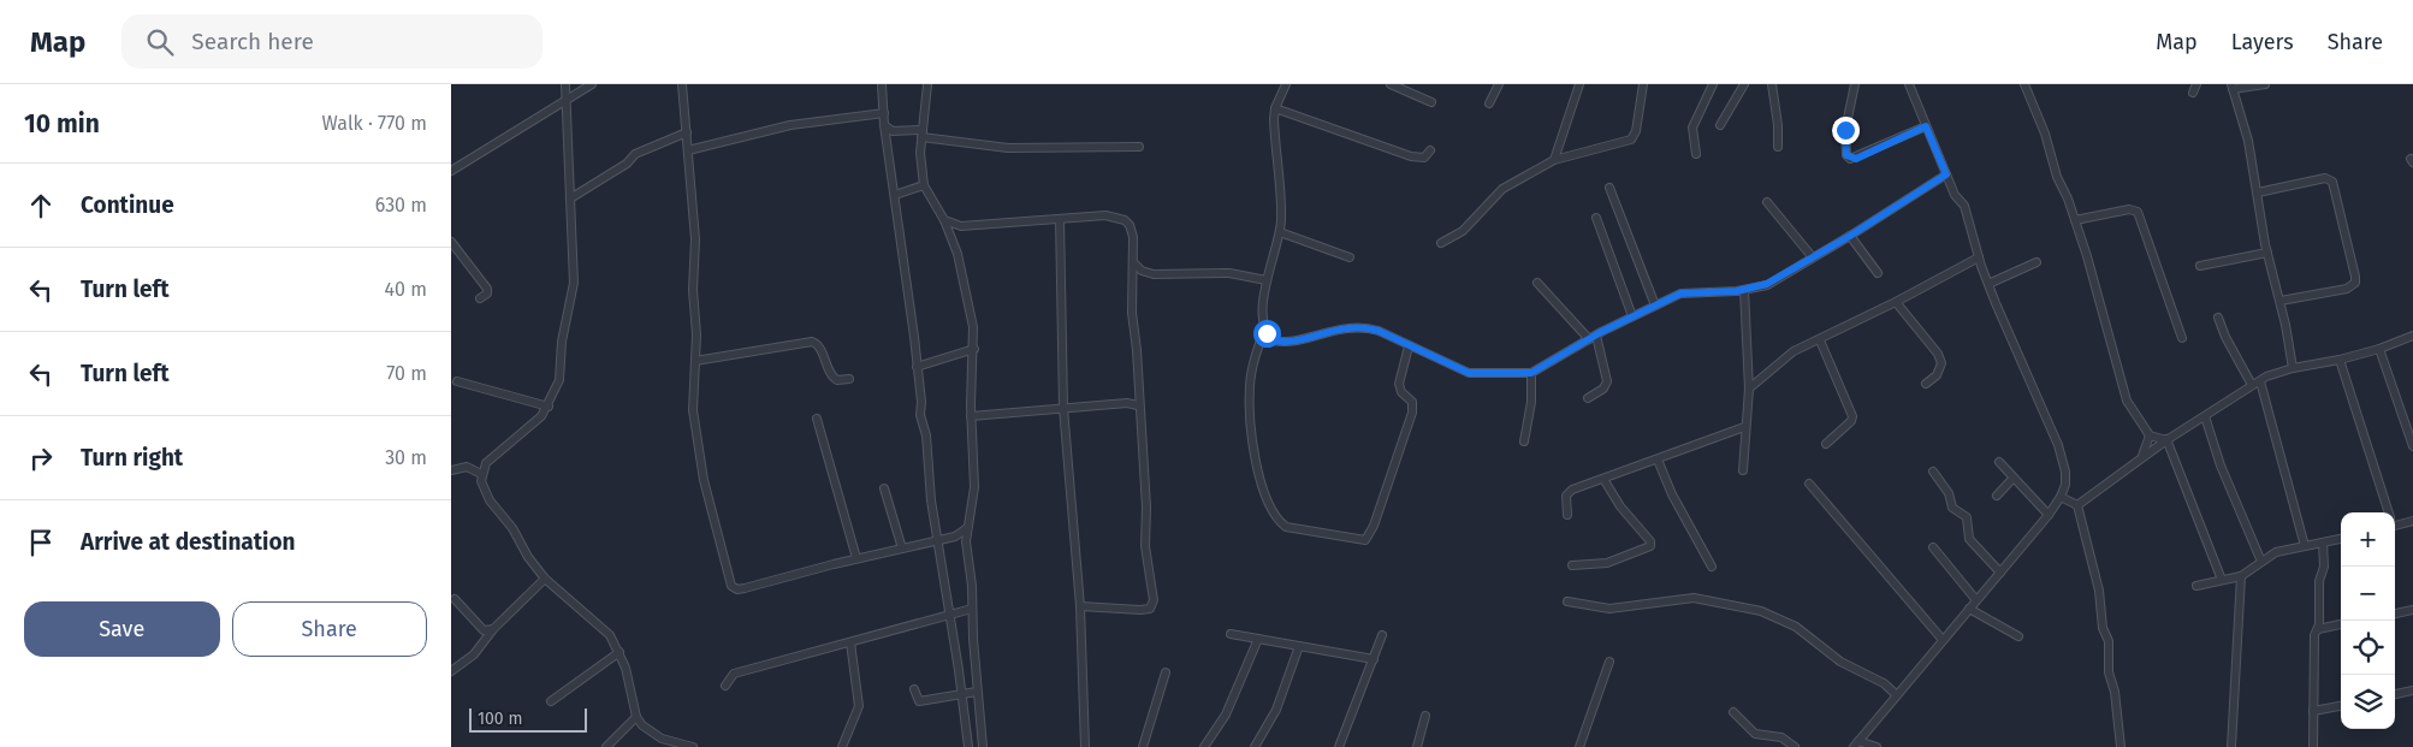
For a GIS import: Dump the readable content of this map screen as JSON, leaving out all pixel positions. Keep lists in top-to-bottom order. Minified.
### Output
{"scale_bar":"100 m","page":{"header":"Map","search":"Search here","nav":["Map","Layers","Share"],"heading":["10 min","Walk · 770 m"],"list":[["Continue","630 m"],["Turn left","40 m"],["Turn left","70 m"],["Turn right","30 m"],"Arrive at destination"],"map_buttons":["+","−"],"buttons":["Save","Share"],"scale":"100 m"}}
